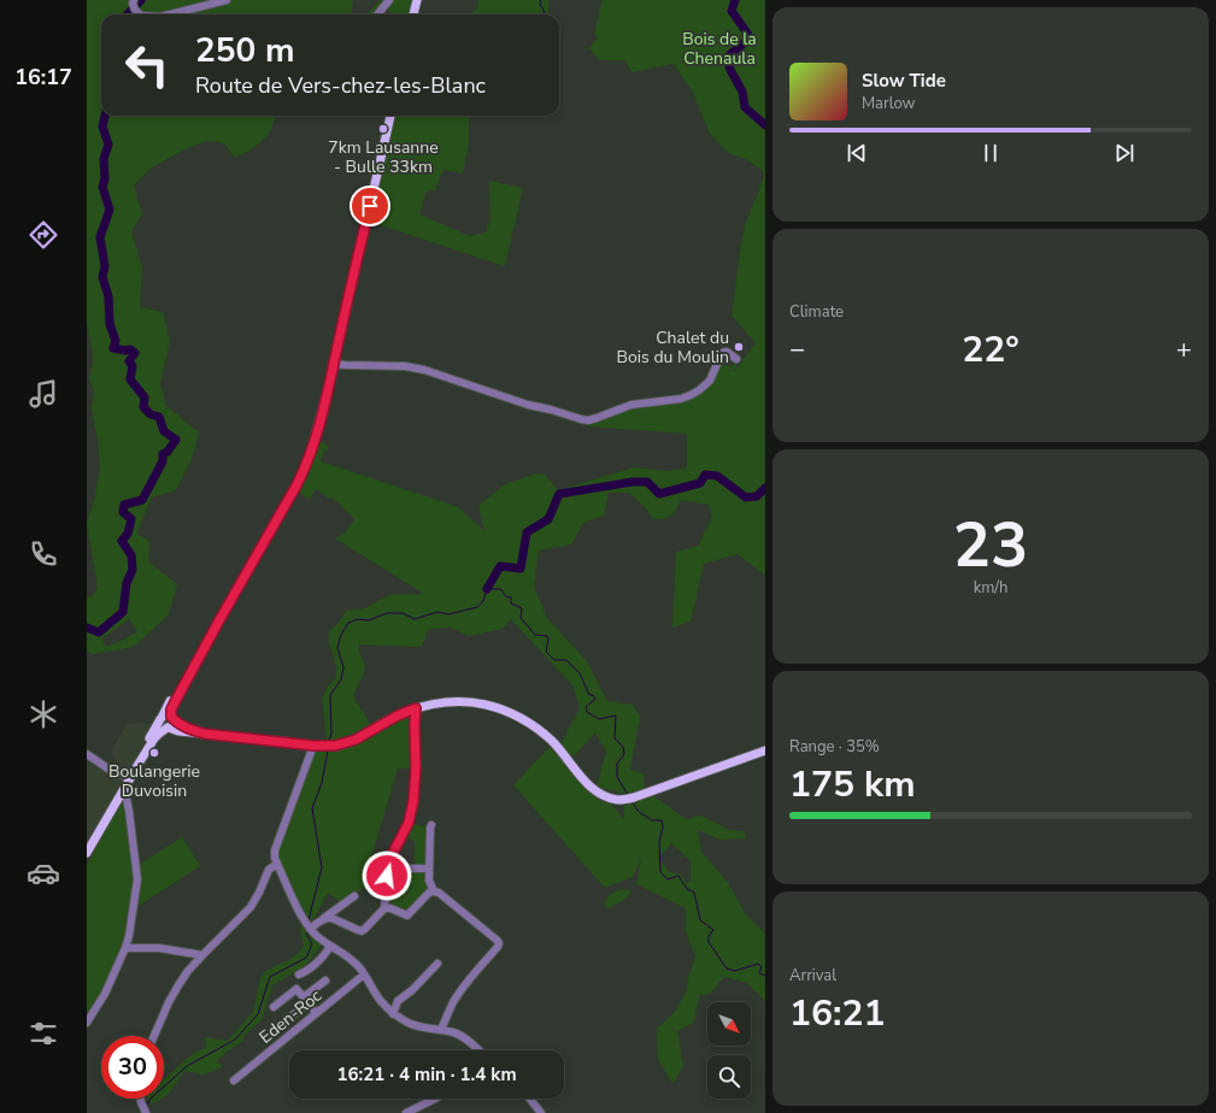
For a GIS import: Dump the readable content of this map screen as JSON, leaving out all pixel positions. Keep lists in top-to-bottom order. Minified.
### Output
{"streets":{"street":["Eden-Roc"]},"parks":["Bois de la Chenaula"],"places":["7km Lausanne - Bulle 33km","Chalet du Bois du Moulin","Boulangerie Duvoisin"],"north":"bottom right","page":{"tabs":"16:17","turn":["250 m","Route de Vers-chez-les-Blanc"],"song":["Slow Tide","Marlow"],"tile":["Climate",["23","km/h"],["Range · 35%","175 km"],["Arrival","16:21"]],"heat":["−","22°","+"],"limit":"30","trip":"16:21 · 4 min · 1.4 km"}}
